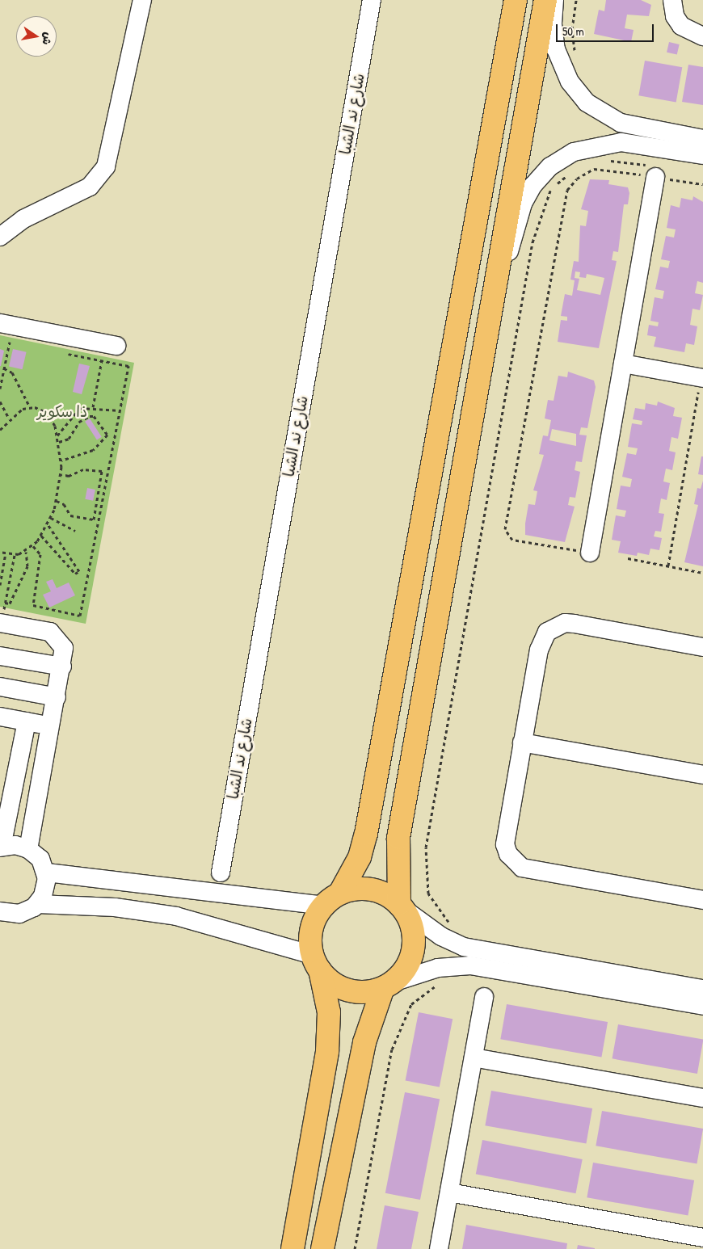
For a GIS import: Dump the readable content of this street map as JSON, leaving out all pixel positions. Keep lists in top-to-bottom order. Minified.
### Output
{"streets":{"street":["شارع ند الشبا"]},"parks":["ذا سكوير"],"scale_bar":"50 m","north":"right"}
